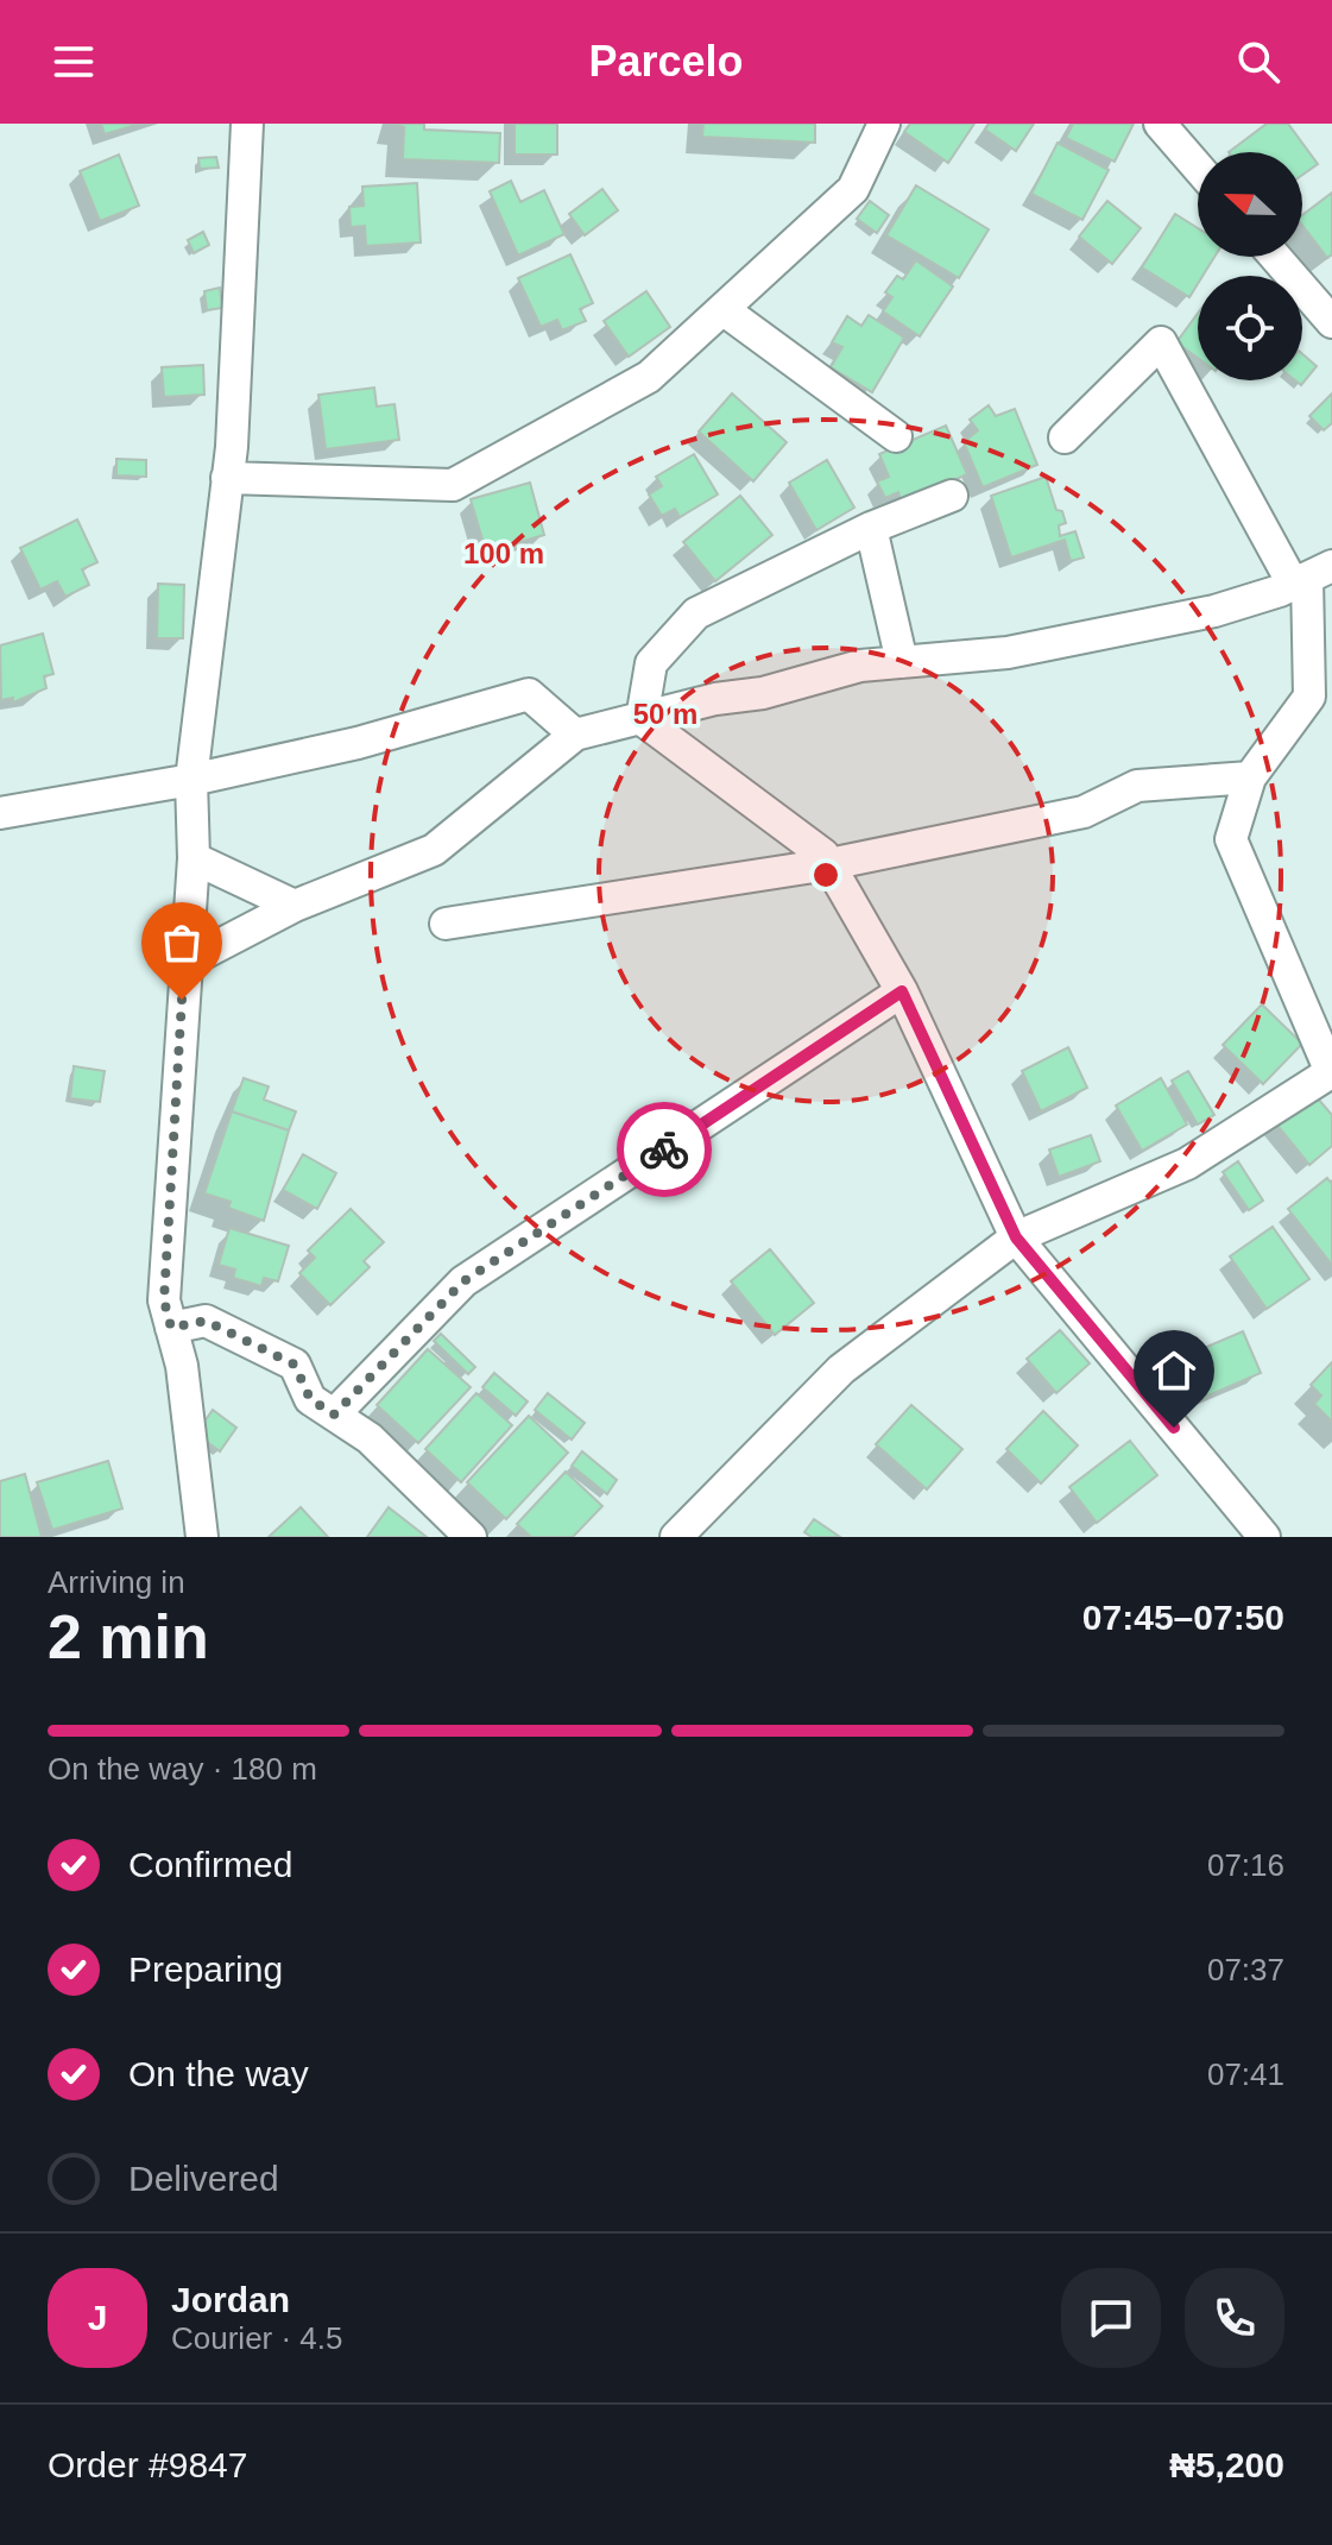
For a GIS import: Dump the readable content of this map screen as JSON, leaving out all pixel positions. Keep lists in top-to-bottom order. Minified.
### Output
{"north":"left","page":{"header":"Parcelo","heading":["2 min","Arriving in","07:45–07:50"],"panel":["Jordan","Courier · 4.5","Order #9847","₦5,200"],"bar":"On the way · 180 m","list":[["Confirmed","07:16"],["Preparing","07:37"],["On the way","07:41"],"Delivered"],"round":"J"},"rings":["100 m","50 m"]}
